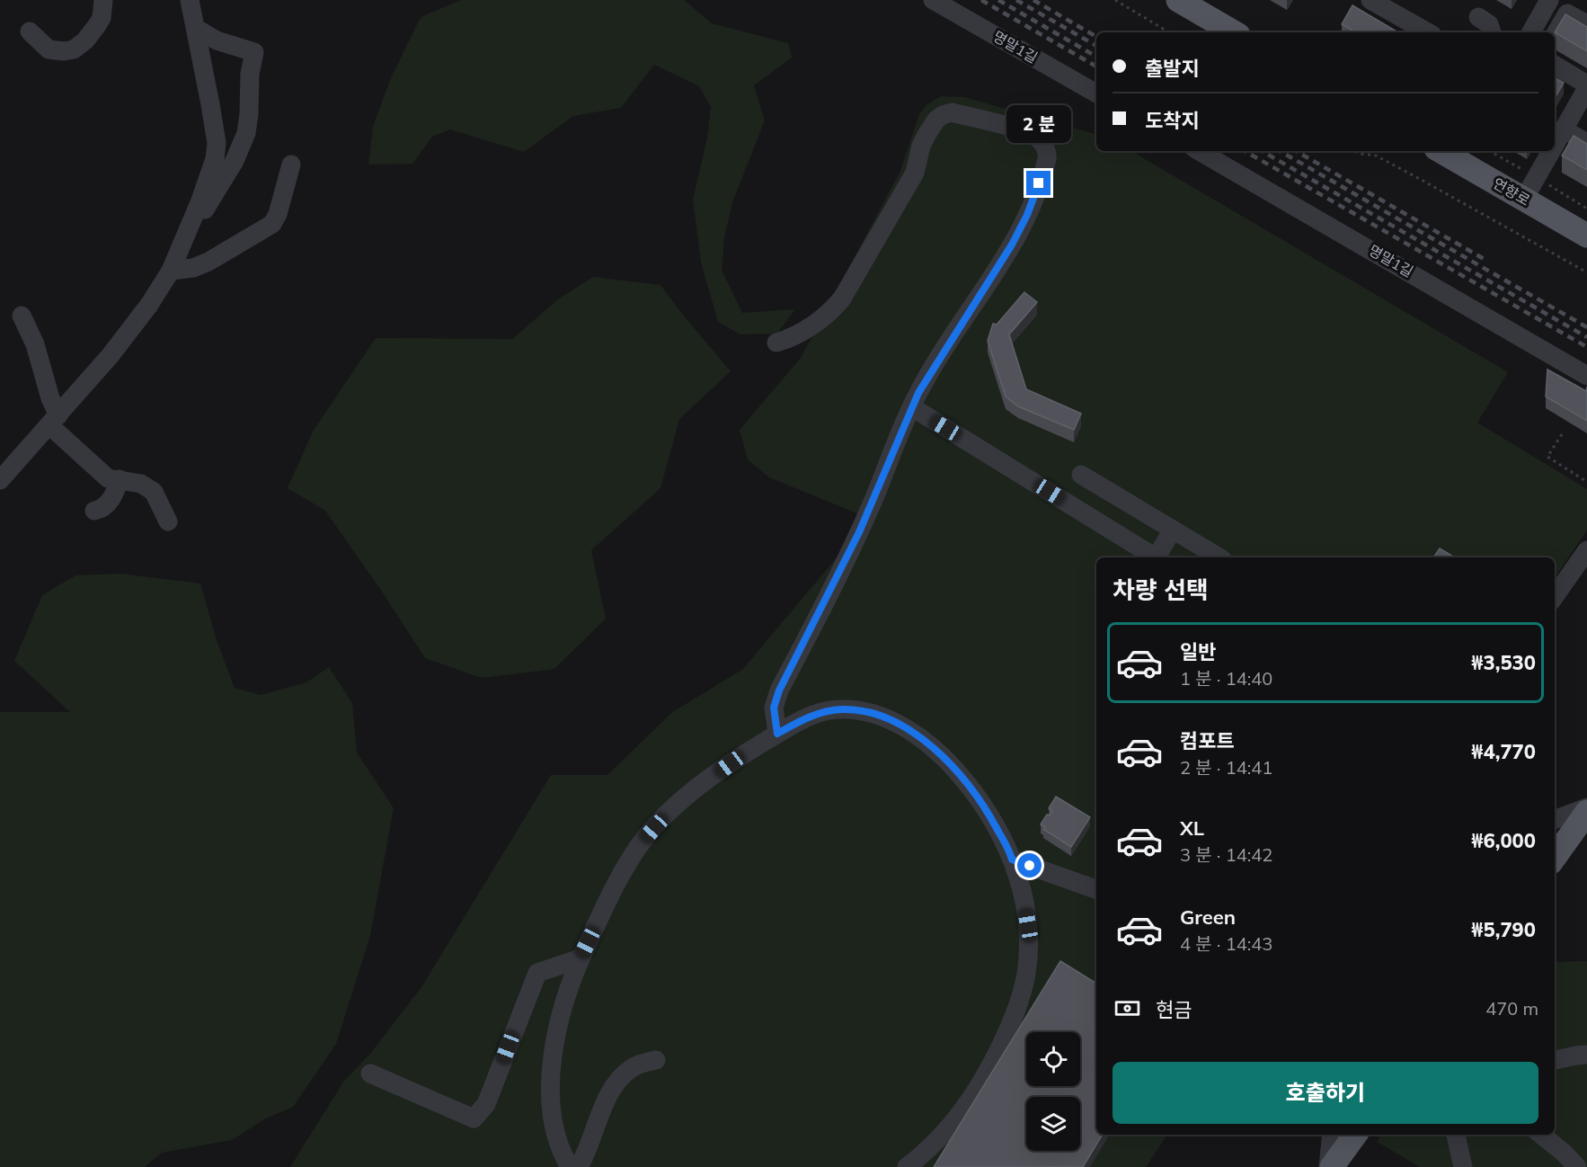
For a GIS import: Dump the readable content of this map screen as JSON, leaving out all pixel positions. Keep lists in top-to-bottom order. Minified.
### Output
{"streets":{"main road":["연향로"],"street":["명말1길"]},"page":{"banner":["출발지","도착지"],"bubble":"2 분","heading":"차량 선택","list":[{"name":"일반","note":"1 분 · 14:40","value":"₩3,530"},{"name":"컴포트","note":"2 분 · 14:41","value":"₩4,770"},{"name":"XL","note":"3 분 · 14:42","value":"₩6,000"},{"name":"Green","note":"4 분 · 14:43","value":"₩5,790"}],"pay":["현금","470 m"],"buttons":"호출하기"}}
